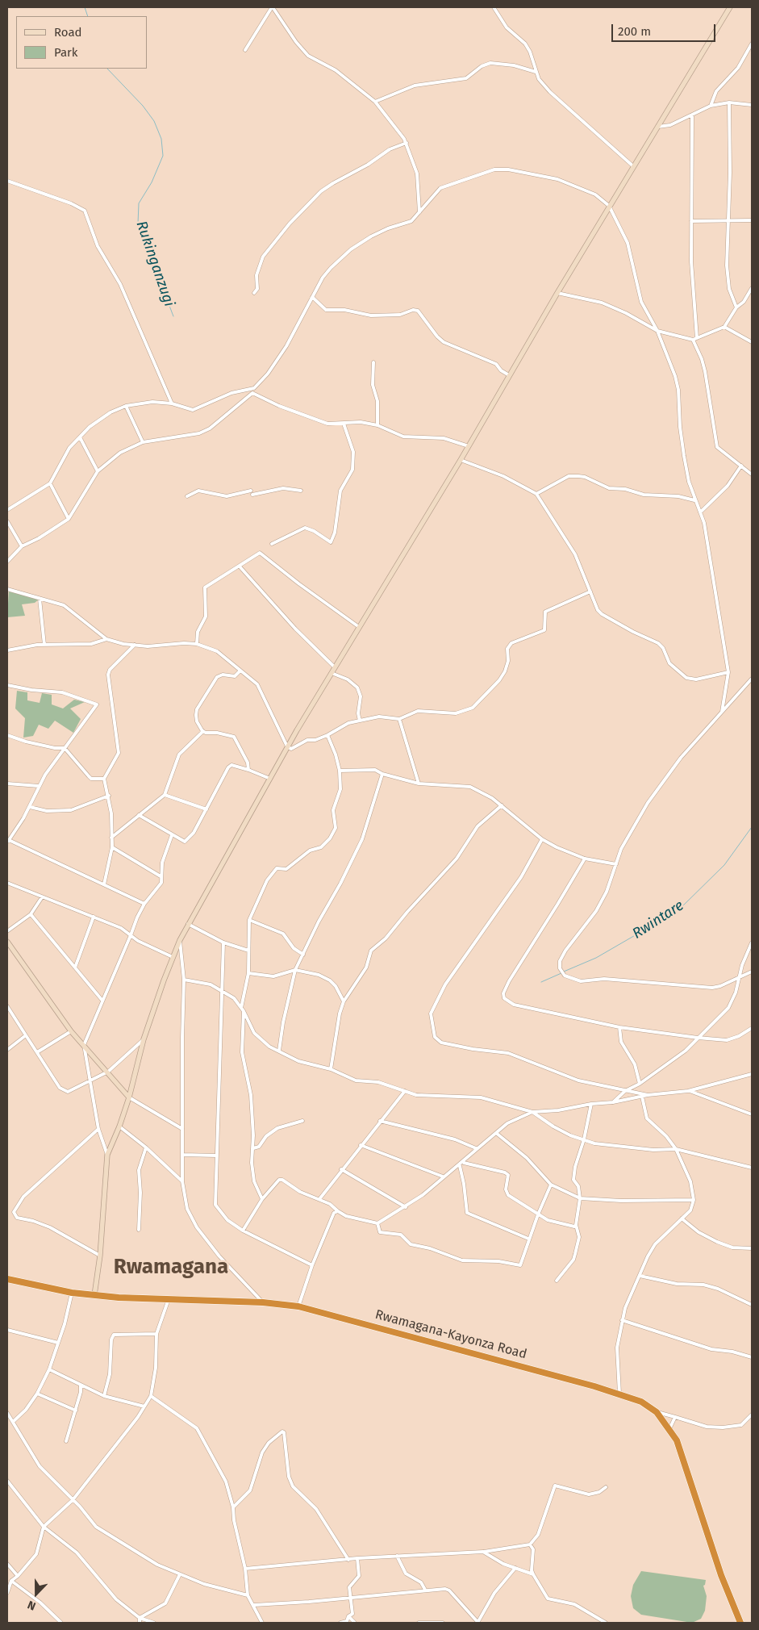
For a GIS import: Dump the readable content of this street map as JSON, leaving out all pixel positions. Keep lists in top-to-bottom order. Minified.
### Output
{"streets":{"highway":["Rwamagana-Kayonza Road"]},"districts":["Rwamagana"],"water":["Rukinganzugi","Rwintare"],"legend":["Road","Park"],"scale_bar":"200 m","north":"bottom"}
